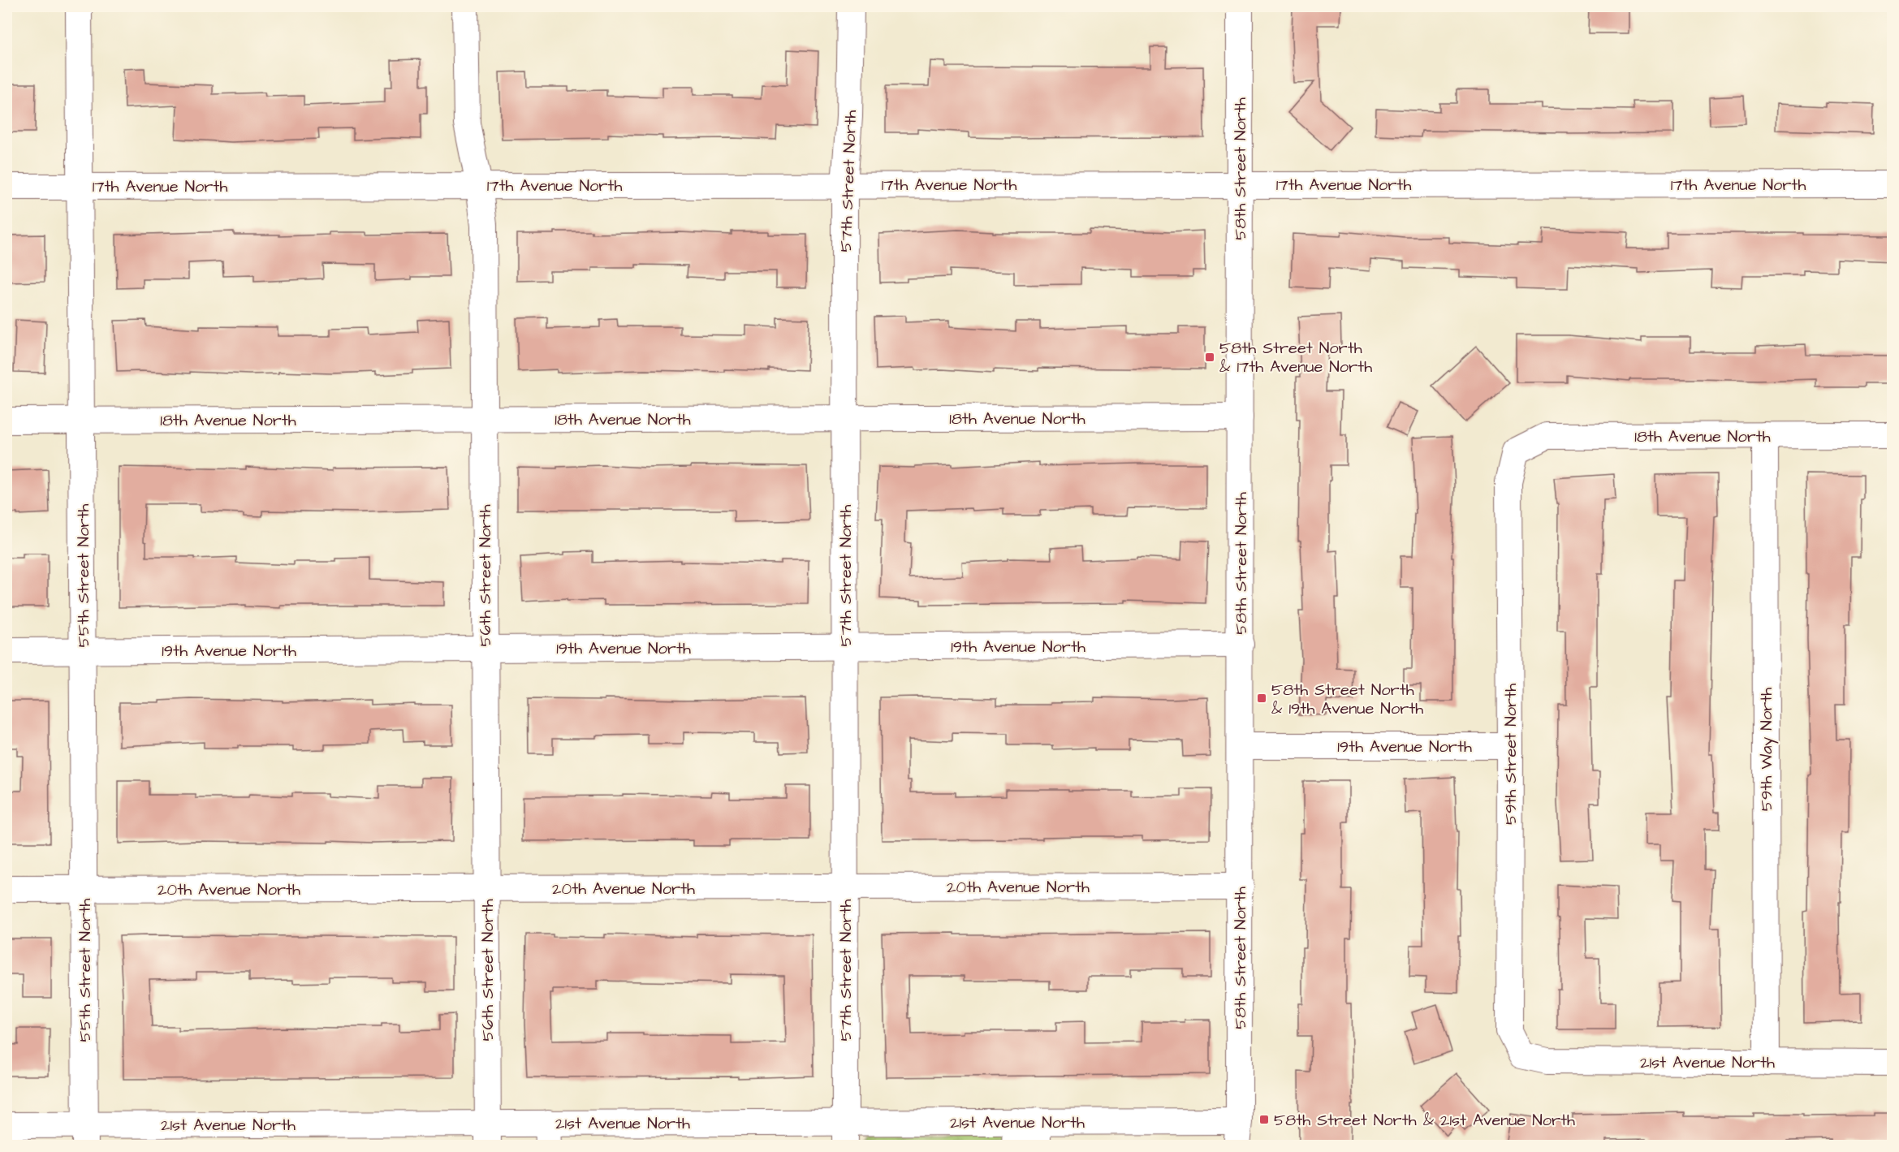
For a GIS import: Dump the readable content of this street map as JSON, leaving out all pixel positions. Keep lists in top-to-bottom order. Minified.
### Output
{"streets":{"street":["58th Street North","57th Street North","17th Avenue North","18th Avenue North","55th Street North","56th Street North","19th Avenue North","59th Way North","59th Street North","20th Avenue North","21st Avenue North"]},"crossings":[["58th Street North","17th Avenue North"],["58th Street North","18th Avenue North"],["58th Street North","19th Avenue North"],["58th Street North","20th Avenue North"],["58th Street North","21st Avenue North"],["57th Street North","17th Avenue North"],["57th Street North","18th Avenue North"],["57th Street North","19th Avenue North"],["57th Street North","20th Avenue North"],["57th Street North","21st Avenue North"],["17th Avenue North","55th Street North"],["17th Avenue North","56th Street North"],["18th Avenue North","55th Street North"],["18th Avenue North","56th Street North"],["18th Avenue North","59th Way North"],["18th Avenue North","59th Street North"],["55th Street North","19th Avenue North"],["55th Street North","20th Avenue North"],["55th Street North","21st Avenue North"],["56th Street North","19th Avenue North"],["56th Street North","20th Avenue North"],["56th Street North","21st Avenue North"],["19th Avenue North","59th Street North"],["59th Way North","21st Avenue North"],["59th Street North","21st Avenue North"]],"places":{"transit":["58th Street North & 17th Avenue North","58th Street North & 19th Avenue North","58th Street North & 21st Avenue North"]}}
